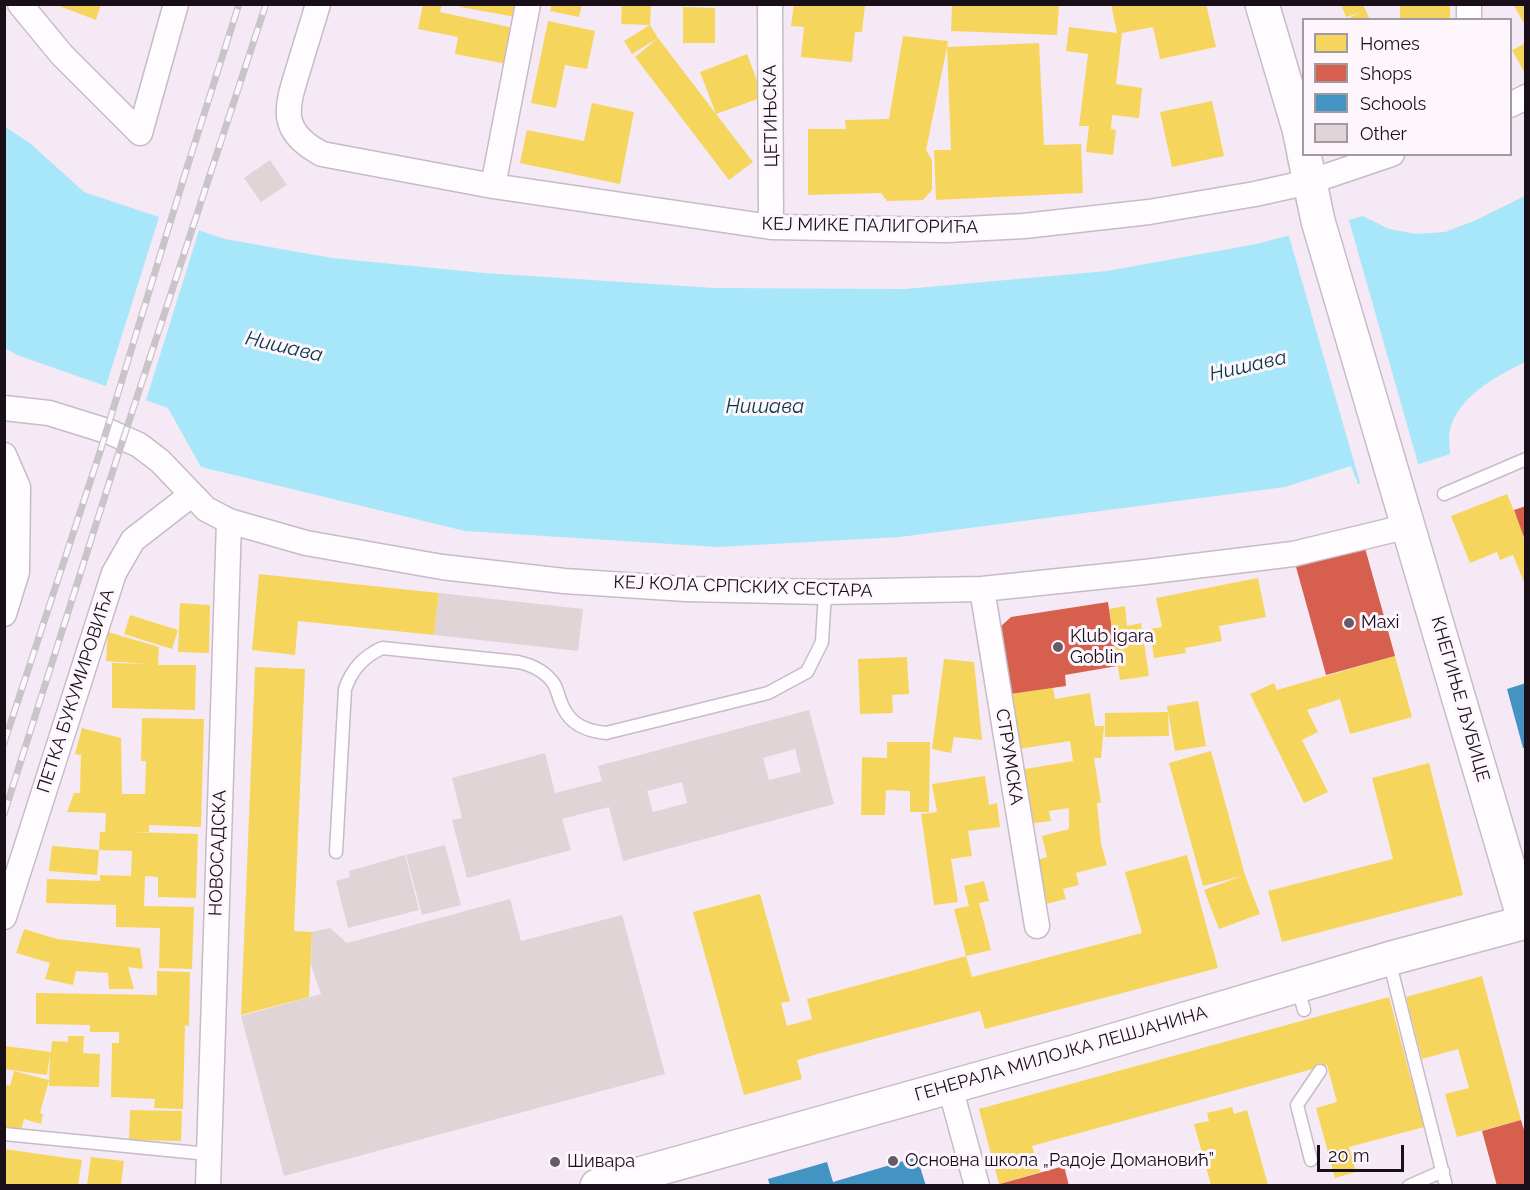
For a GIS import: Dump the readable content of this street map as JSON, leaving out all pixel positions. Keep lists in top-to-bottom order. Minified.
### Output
{"streets":{"main road":["КНЕГИЊЕ ЉУБИЦЕ","ГЕНЕРАЛА МИЛОЈКА ЛЕШЈАНИНА"],"street":["ЦЕТИЊСКА","КЕЈ МИКЕ ПАЛИГОРИЋА","КЕЈ КОЛА СРПСКИХ СЕСТАРА","ПЕТКА БУКУМИРОВИЋА","СТРУМСКА","НОВОСАДСКА"]},"crossings":[["ЦЕТИЊСКА","КЕЈ МИКЕ ПАЛИГОРИЋА"],["КЕЈ МИКЕ ПАЛИГОРИЋА","КНЕГИЊЕ ЉУБИЦЕ"],["КЕЈ КОЛА СРПСКИХ СЕСТАРА","ПЕТКА БУКУМИРОВИЋА"],["КЕЈ КОЛА СРПСКИХ СЕСТАРА","КНЕГИЊЕ ЉУБИЦЕ"],["КЕЈ КОЛА СРПСКИХ СЕСТАРА","СТРУМСКА"],["КЕЈ КОЛА СРПСКИХ СЕСТАРА","НОВОСАДСКА"],["КНЕГИЊЕ ЉУБИЦЕ","ГЕНЕРАЛА МИЛОЈКА ЛЕШЈАНИНА"]],"water":["Нишава"],"places":["Maxi","Klub igara Goblin","Основна школа „Радоје Домановић”","Шивара"],"legend":["Homes","Shops","Schools","Other"],"scale_bar":"20 m"}
